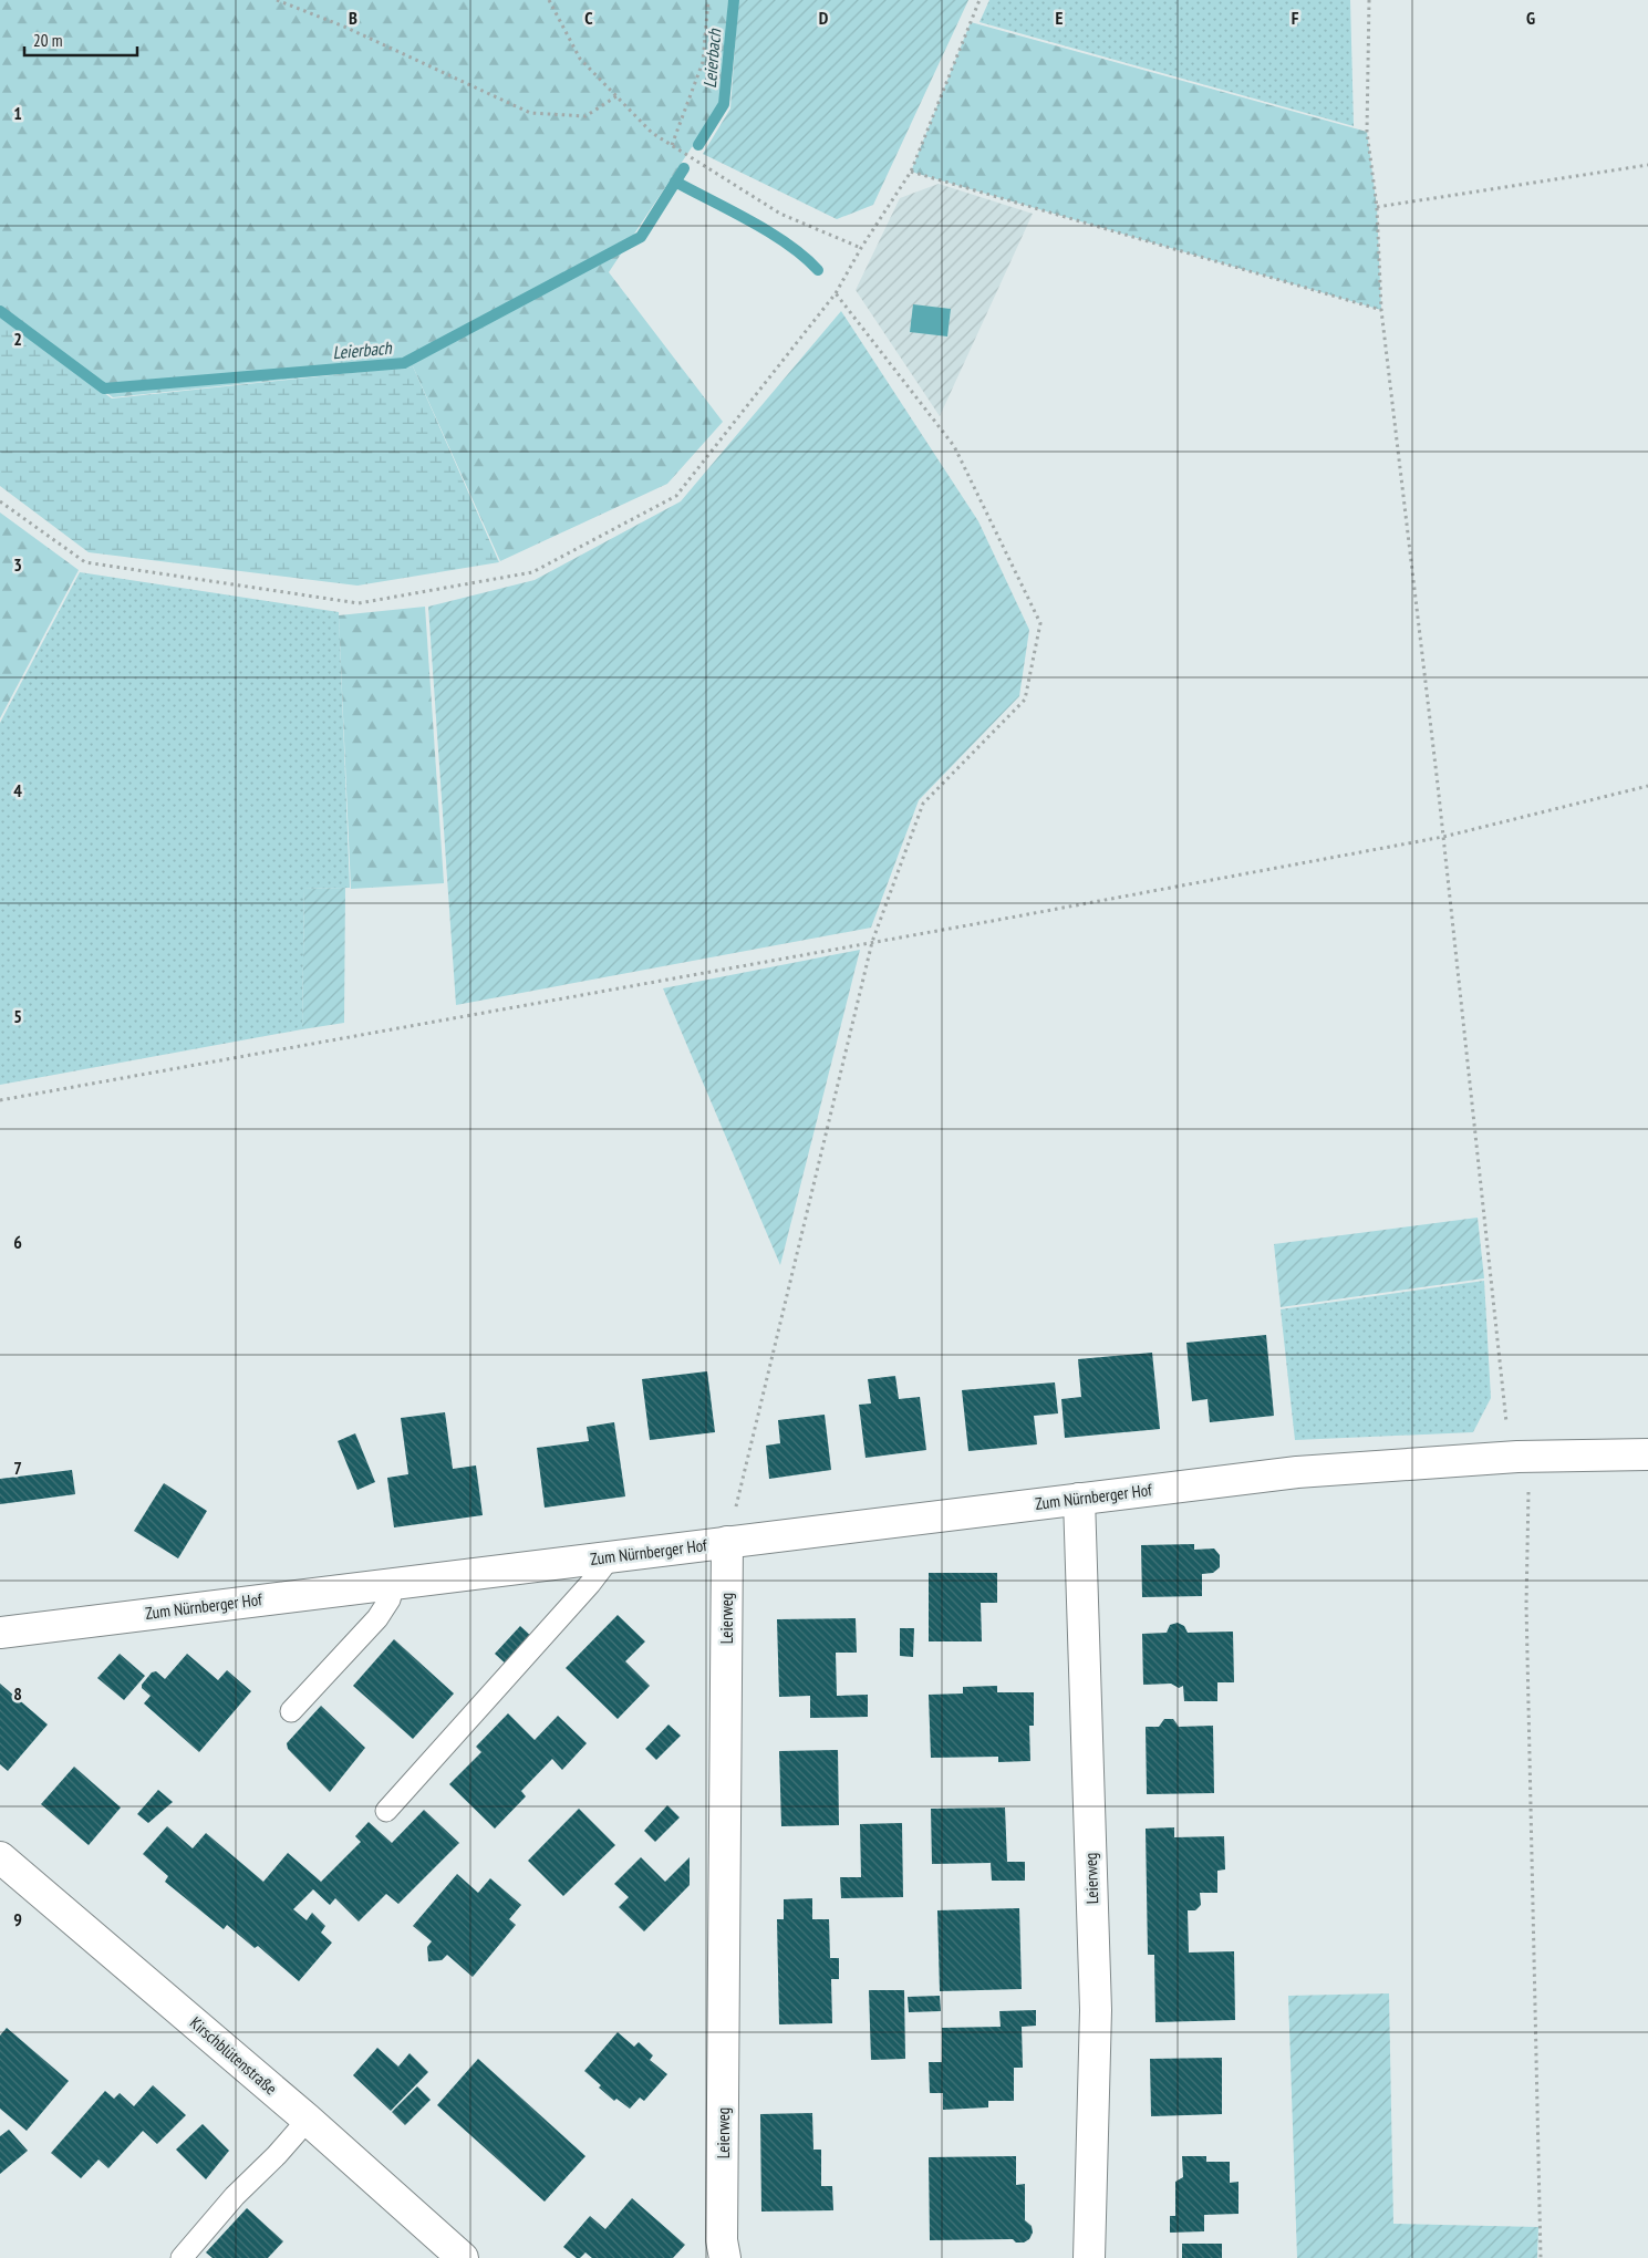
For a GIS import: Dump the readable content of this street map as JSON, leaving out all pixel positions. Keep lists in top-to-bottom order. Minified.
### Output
{"streets":{"street":["Zum Nürnberger Hof","Leierweg","Kirschblütenstraße"]},"crossings":[["Zum Nürnberger Hof","Leierweg"]],"water":["Leierbach"],"scale_bar":"20 m","grid":{"columns":["B","C","D","E","F","G"],"rows":["1","2","3","4","5","6","7","8","9"]}}
